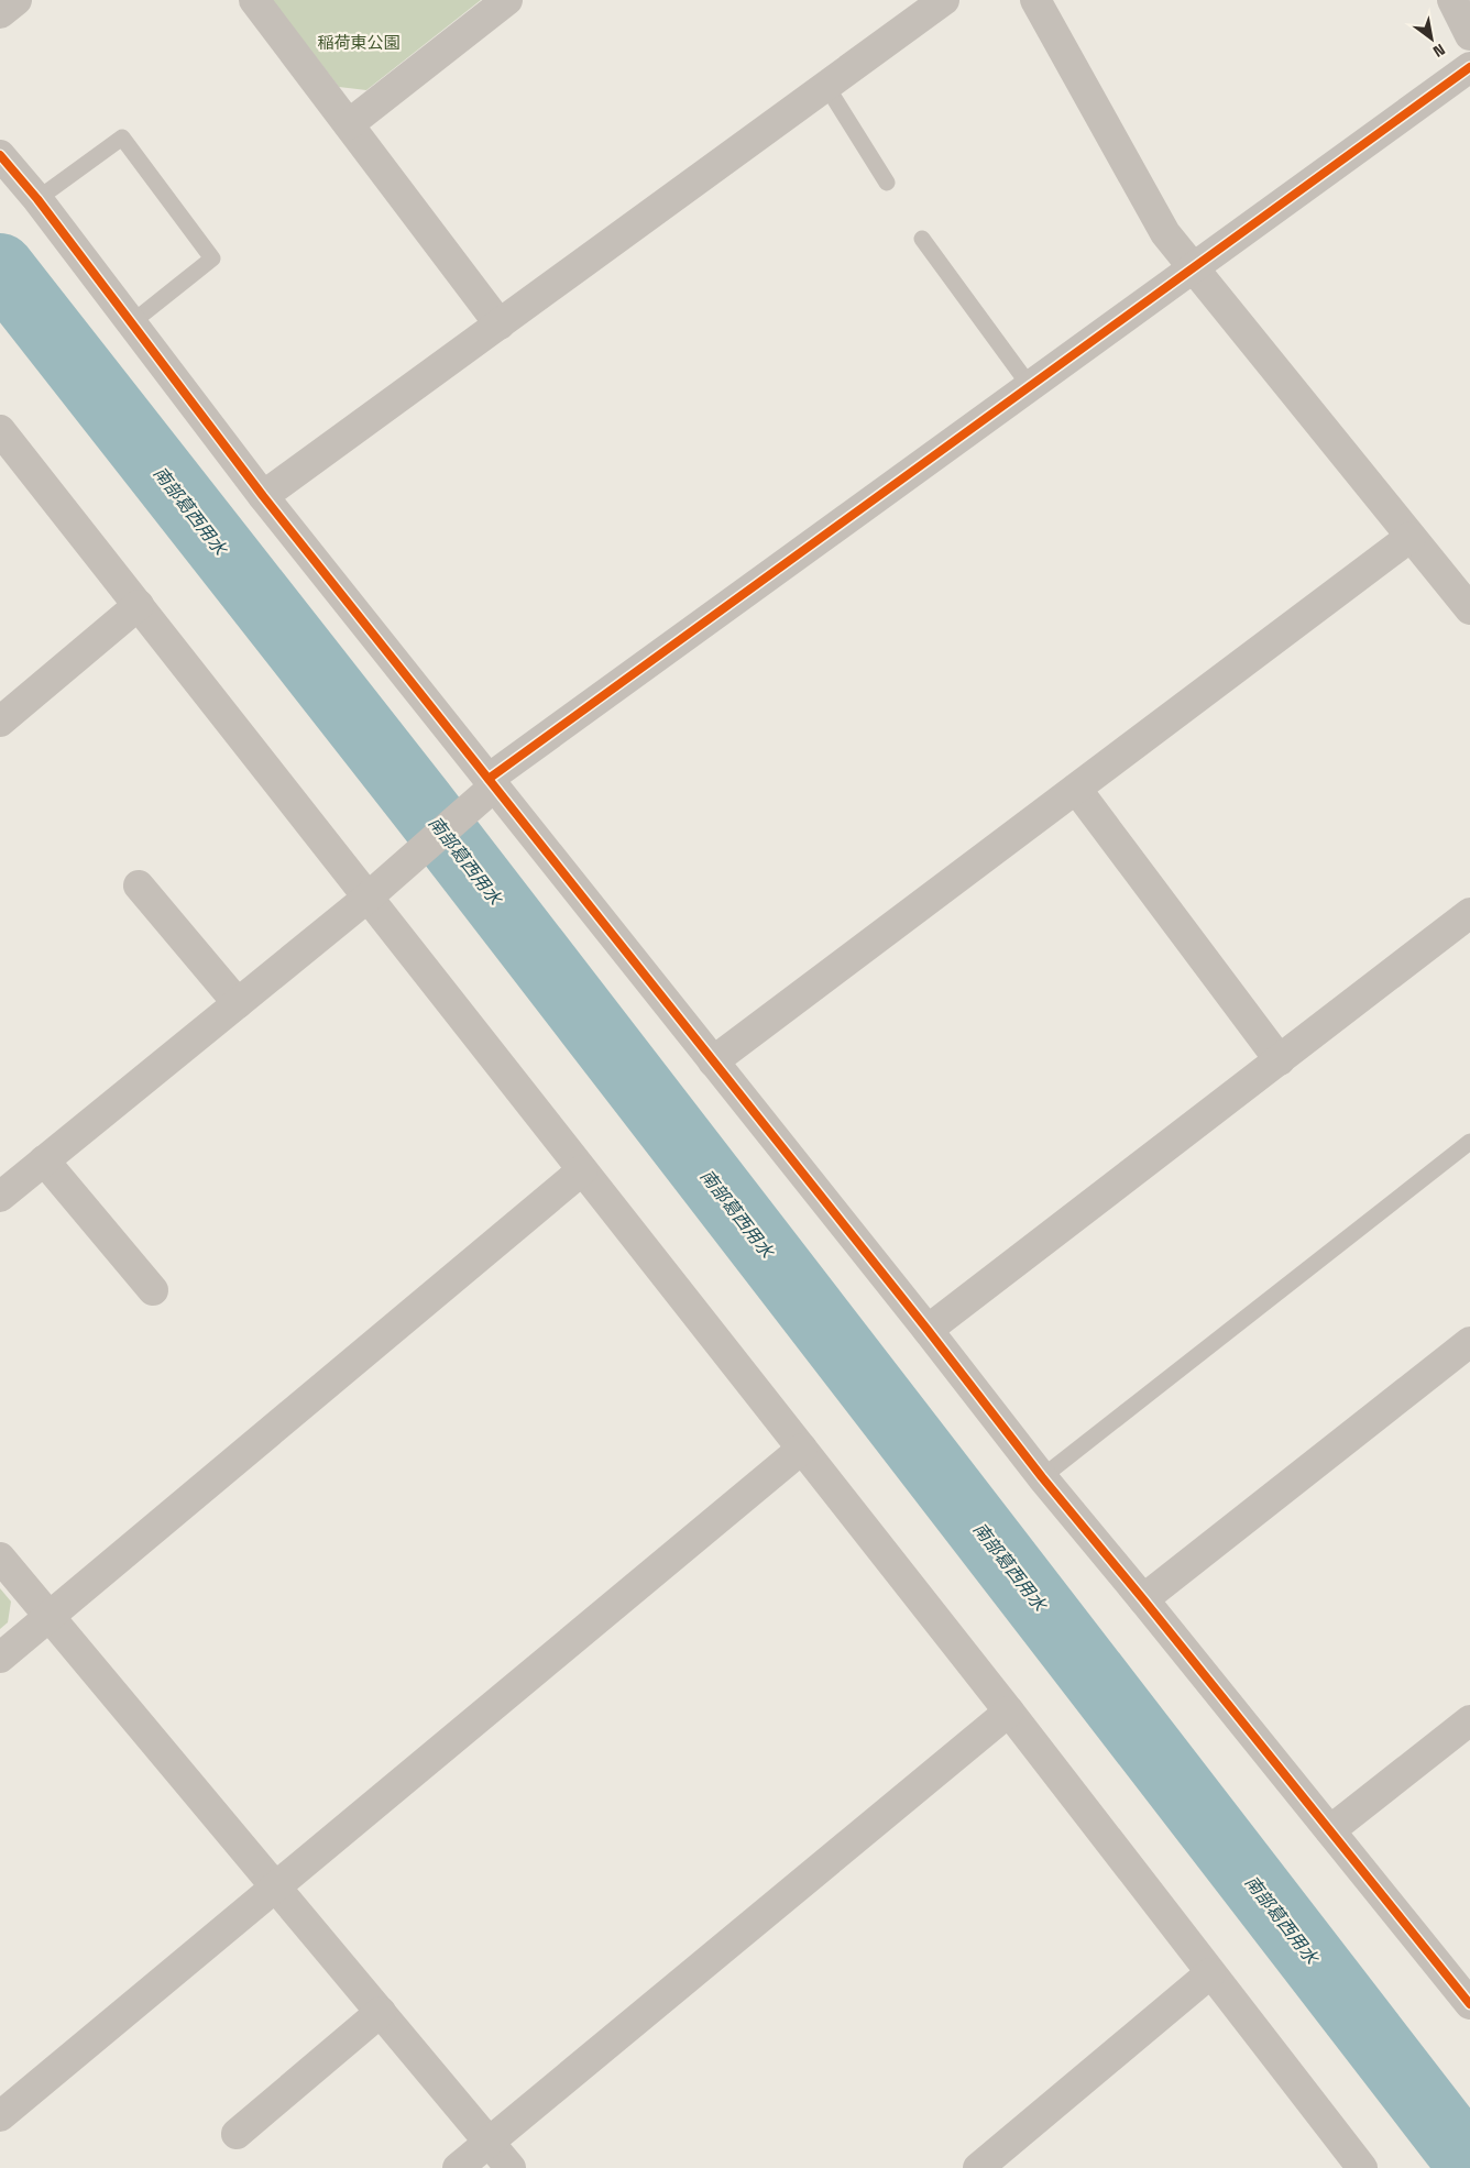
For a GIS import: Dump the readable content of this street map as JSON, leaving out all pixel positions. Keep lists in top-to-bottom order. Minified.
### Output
{"water":["南部葛西用水"],"parks":["稲荷東公園"],"north":"bottom right"}
